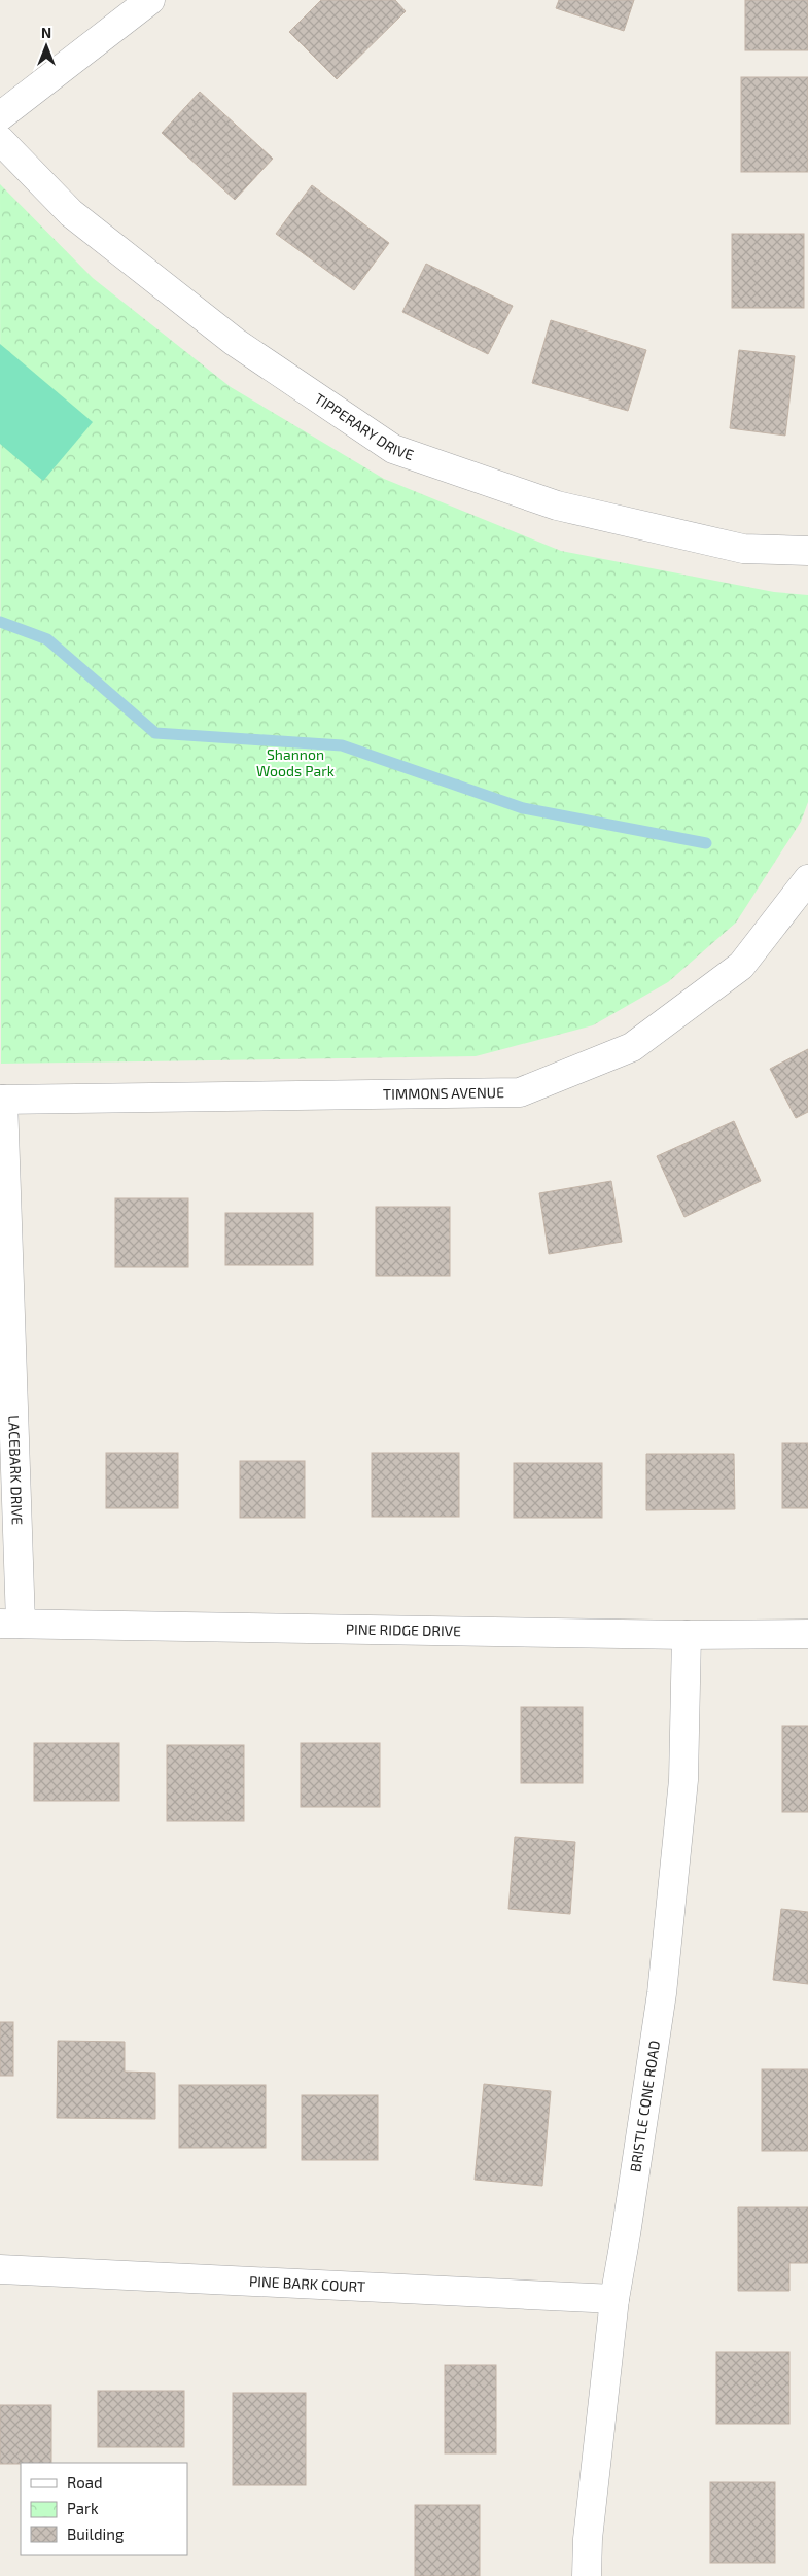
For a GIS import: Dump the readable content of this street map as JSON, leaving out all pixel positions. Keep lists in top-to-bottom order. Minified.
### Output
{"streets":{"street":["TIPPERARY DRIVE","TIMMONS AVENUE","LACEBARK DRIVE","PINE RIDGE DRIVE","BRISTLE CONE ROAD","PINE BARK COURT"]},"crossings":[["TIMMONS AVENUE","LACEBARK DRIVE"],["LACEBARK DRIVE","PINE RIDGE DRIVE"],["PINE RIDGE DRIVE","BRISTLE CONE ROAD"],["BRISTLE CONE ROAD","PINE BARK COURT"]],"parks":["Shannon Woods Park"],"legend":["Road","Park","Building"],"north":"top"}
